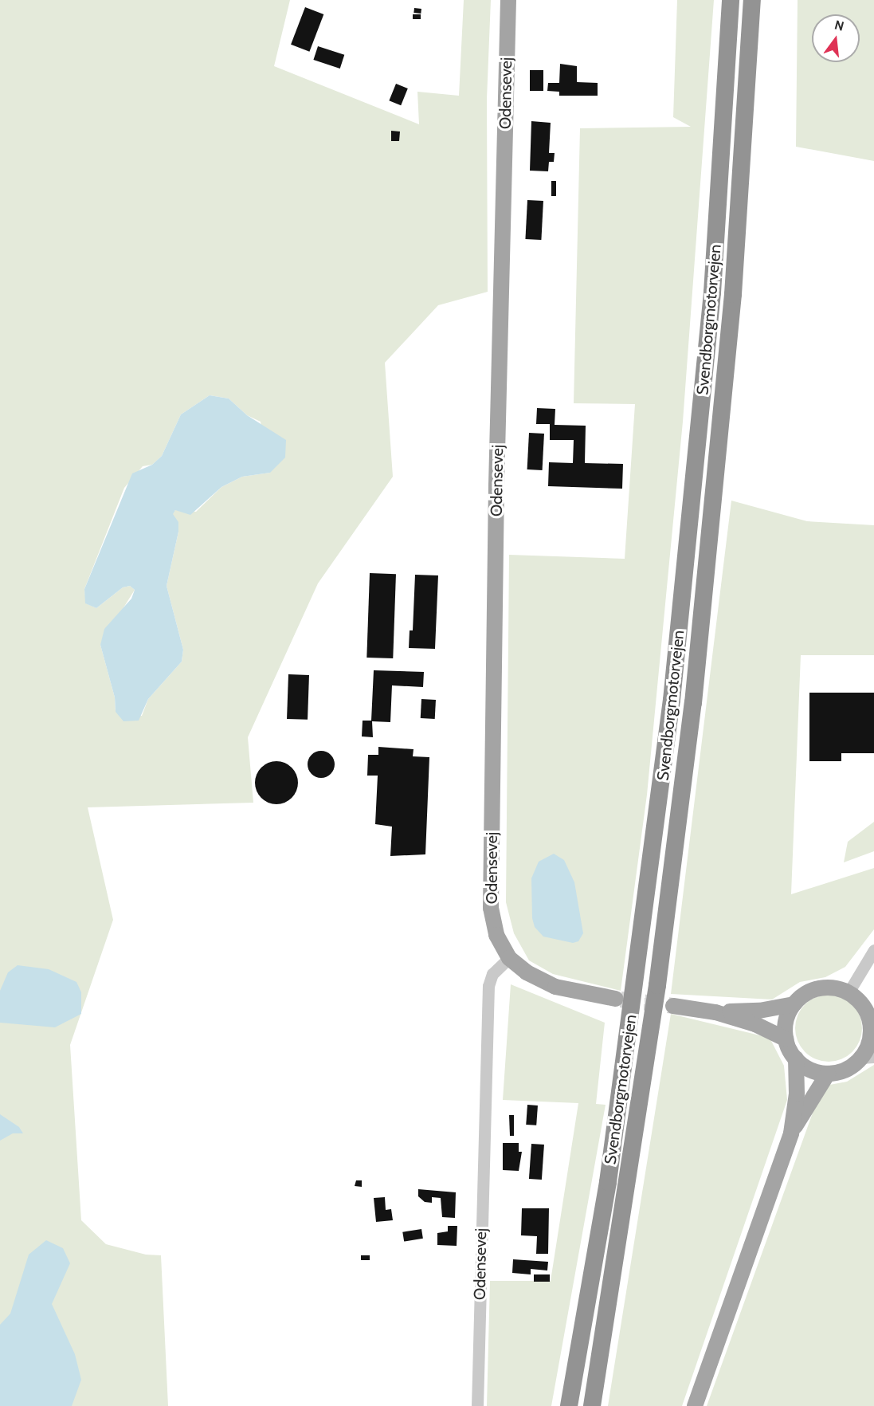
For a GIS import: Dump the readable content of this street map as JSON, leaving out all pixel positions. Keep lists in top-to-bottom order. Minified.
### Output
{"streets":{"highway":["Svendborgmotorvejen"],"main road":["Odensevej"]},"north":"top"}
